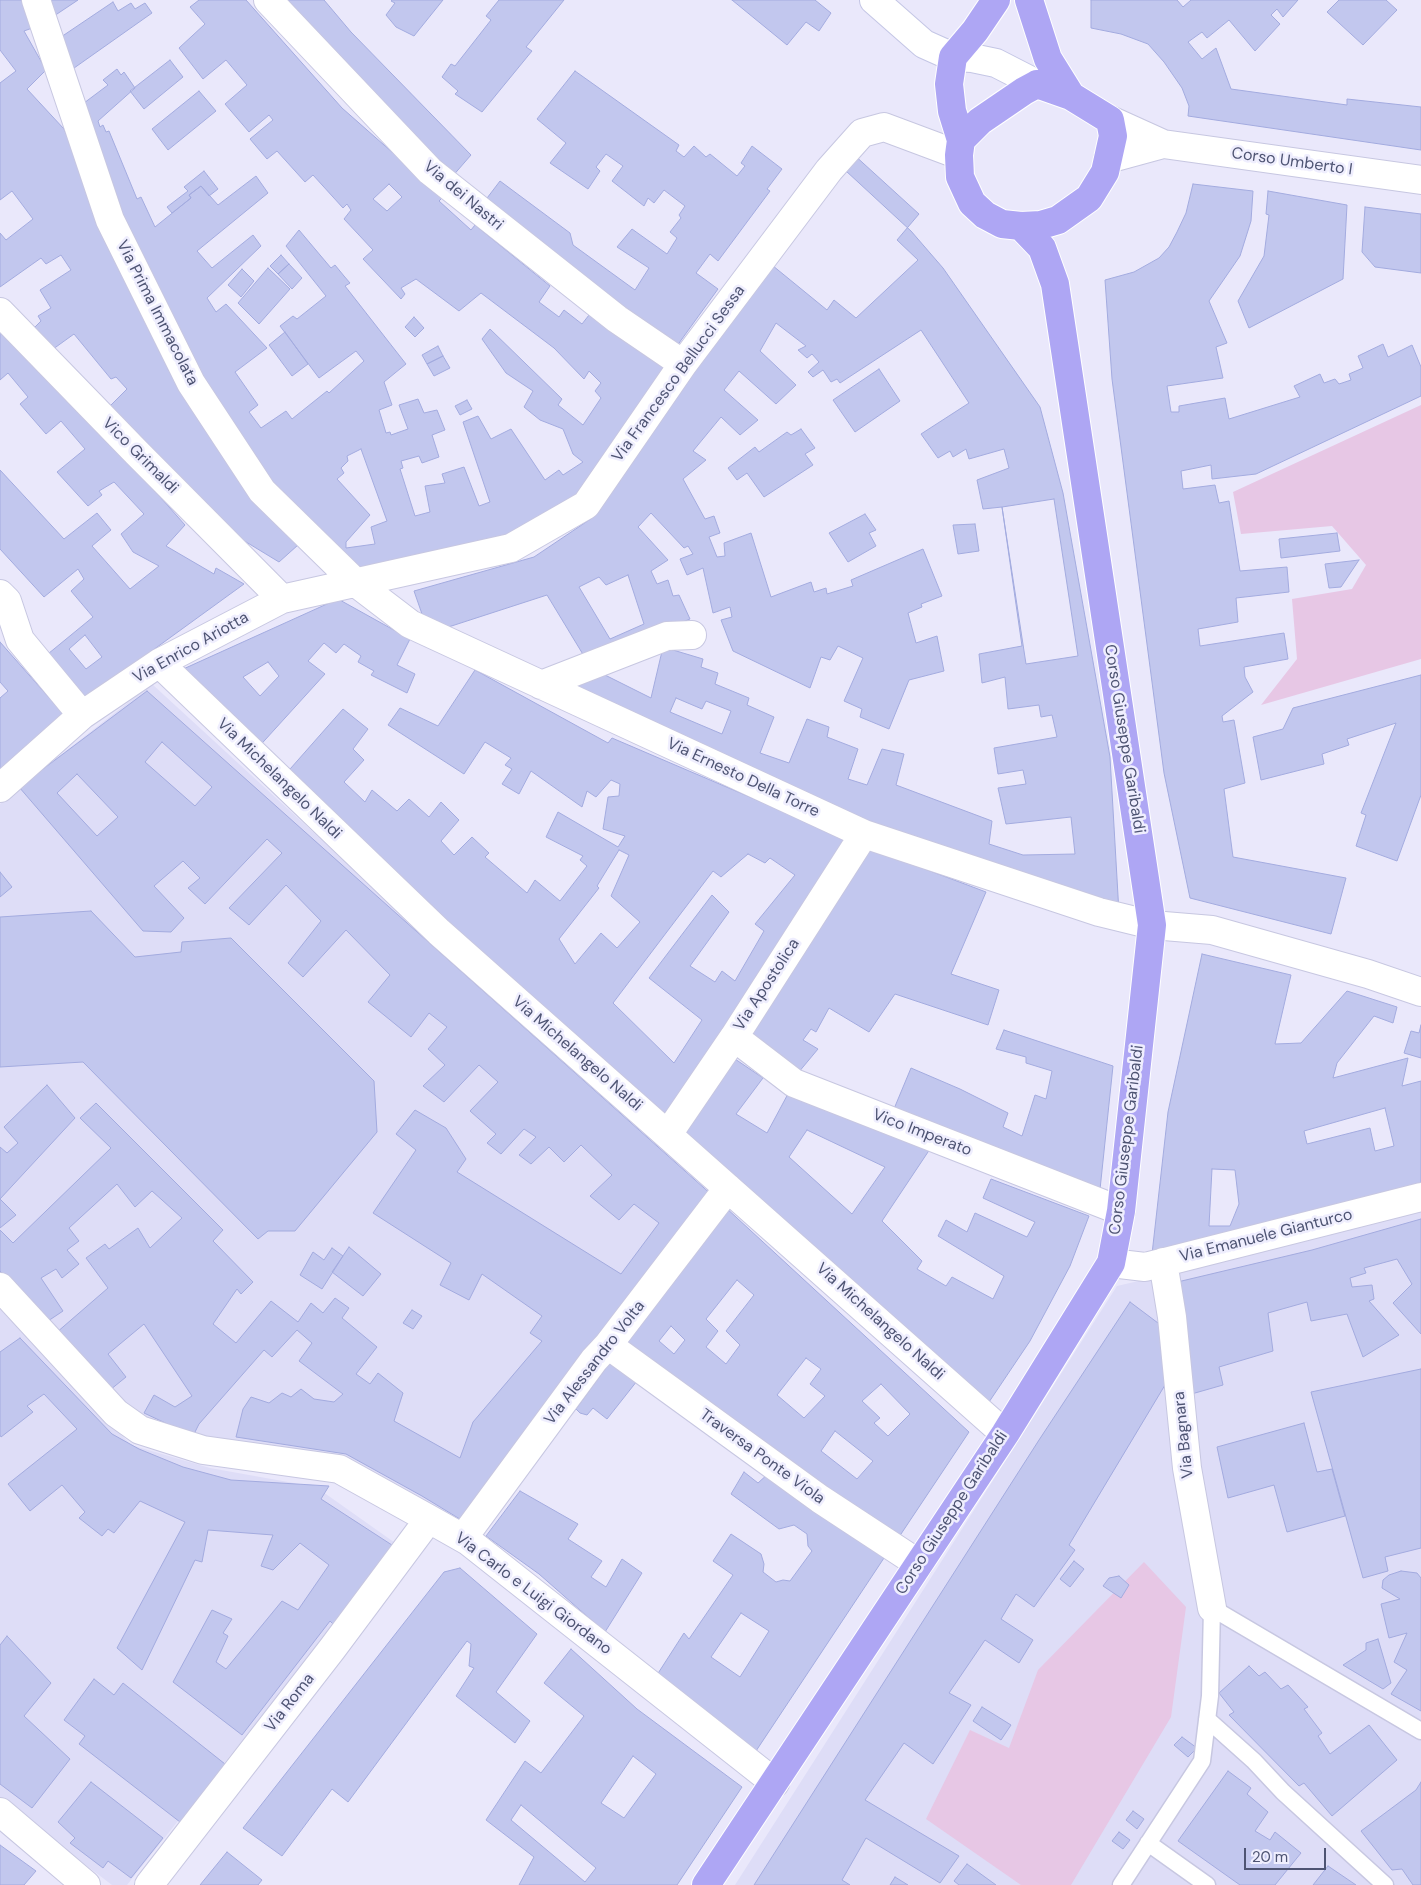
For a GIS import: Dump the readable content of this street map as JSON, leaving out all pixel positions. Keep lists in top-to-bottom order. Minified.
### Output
{"streets":{"main road":["Corso Giuseppe Garibaldi"],"street":["Corso Umberto I","Via dei Nastri","Via Prima Immacolata","Via Francesco Bellucci Sessa","Vico Grimaldi","Via Enrico Ariotta","Via Ernesto Della Torre","Via Michelangelo Naldi","Via Apostolica","Vico Imperato","Via Emanuele Gianturco","Via Alessandro Volta","Via Bagnara","Traversa Ponte Viola","Via Carlo e Luigi Giordano","Via Roma"]},"crossings":[["Corso Umberto I","Via Francesco Bellucci Sessa"],["Corso Umberto I","Corso Giuseppe Garibaldi"],["Via dei Nastri","Via Francesco Bellucci Sessa"],["Via Prima Immacolata","Via Francesco Bellucci Sessa"],["Via Prima Immacolata","Via Enrico Ariotta"],["Via Prima Immacolata","Via Ernesto Della Torre"],["Via Francesco Bellucci Sessa","Via Enrico Ariotta"],["Via Francesco Bellucci Sessa","Corso Giuseppe Garibaldi"],["Via Francesco Bellucci Sessa","Via Ernesto Della Torre"],["Vico Grimaldi","Via Enrico Ariotta"],["Via Enrico Ariotta","Via Ernesto Della Torre"],["Via Enrico Ariotta","Via Michelangelo Naldi"],["Corso Giuseppe Garibaldi","Via Ernesto Della Torre"],["Corso Giuseppe Garibaldi","Via Michelangelo Naldi"],["Corso Giuseppe Garibaldi","Vico Imperato"],["Corso Giuseppe Garibaldi","Via Emanuele Gianturco"],["Corso Giuseppe Garibaldi","Traversa Ponte Viola"],["Corso Giuseppe Garibaldi","Via Carlo e Luigi Giordano"],["Via Ernesto Della Torre","Via Apostolica"],["Via Michelangelo Naldi","Via Apostolica"],["Via Michelangelo Naldi","Via Alessandro Volta"],["Via Apostolica","Vico Imperato"],["Via Emanuele Gianturco","Via Bagnara"],["Via Alessandro Volta","Traversa Ponte Viola"],["Via Alessandro Volta","Via Carlo e Luigi Giordano"],["Via Carlo e Luigi Giordano","Via Roma"]],"scale_bar":"20 m"}
